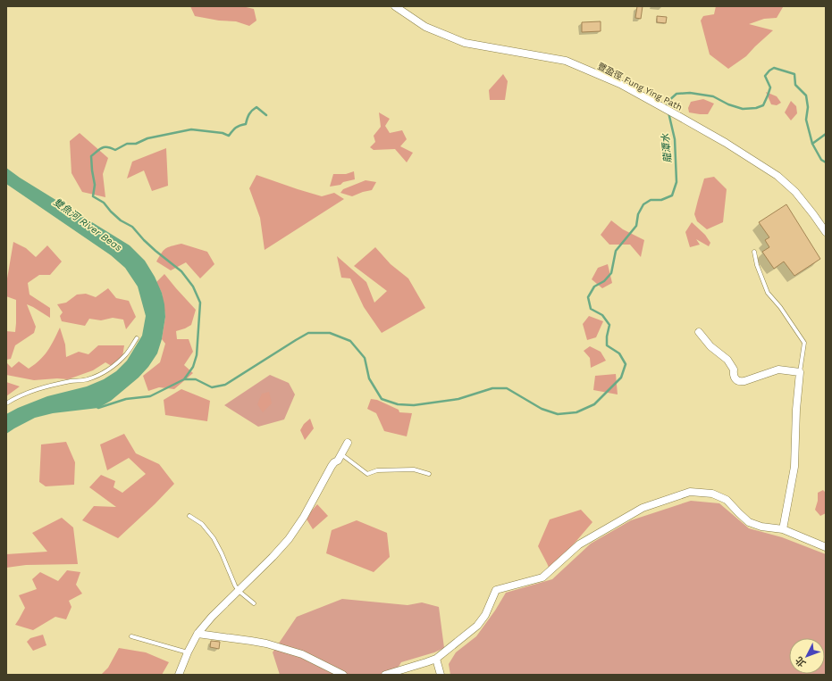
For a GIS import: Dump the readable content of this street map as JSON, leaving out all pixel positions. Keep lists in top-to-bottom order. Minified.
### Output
{"streets":{"street":["豐盈徑 Fung Ying Path"]},"water":["龍潭水","雙魚河 River Beas"],"north":"bottom left"}
